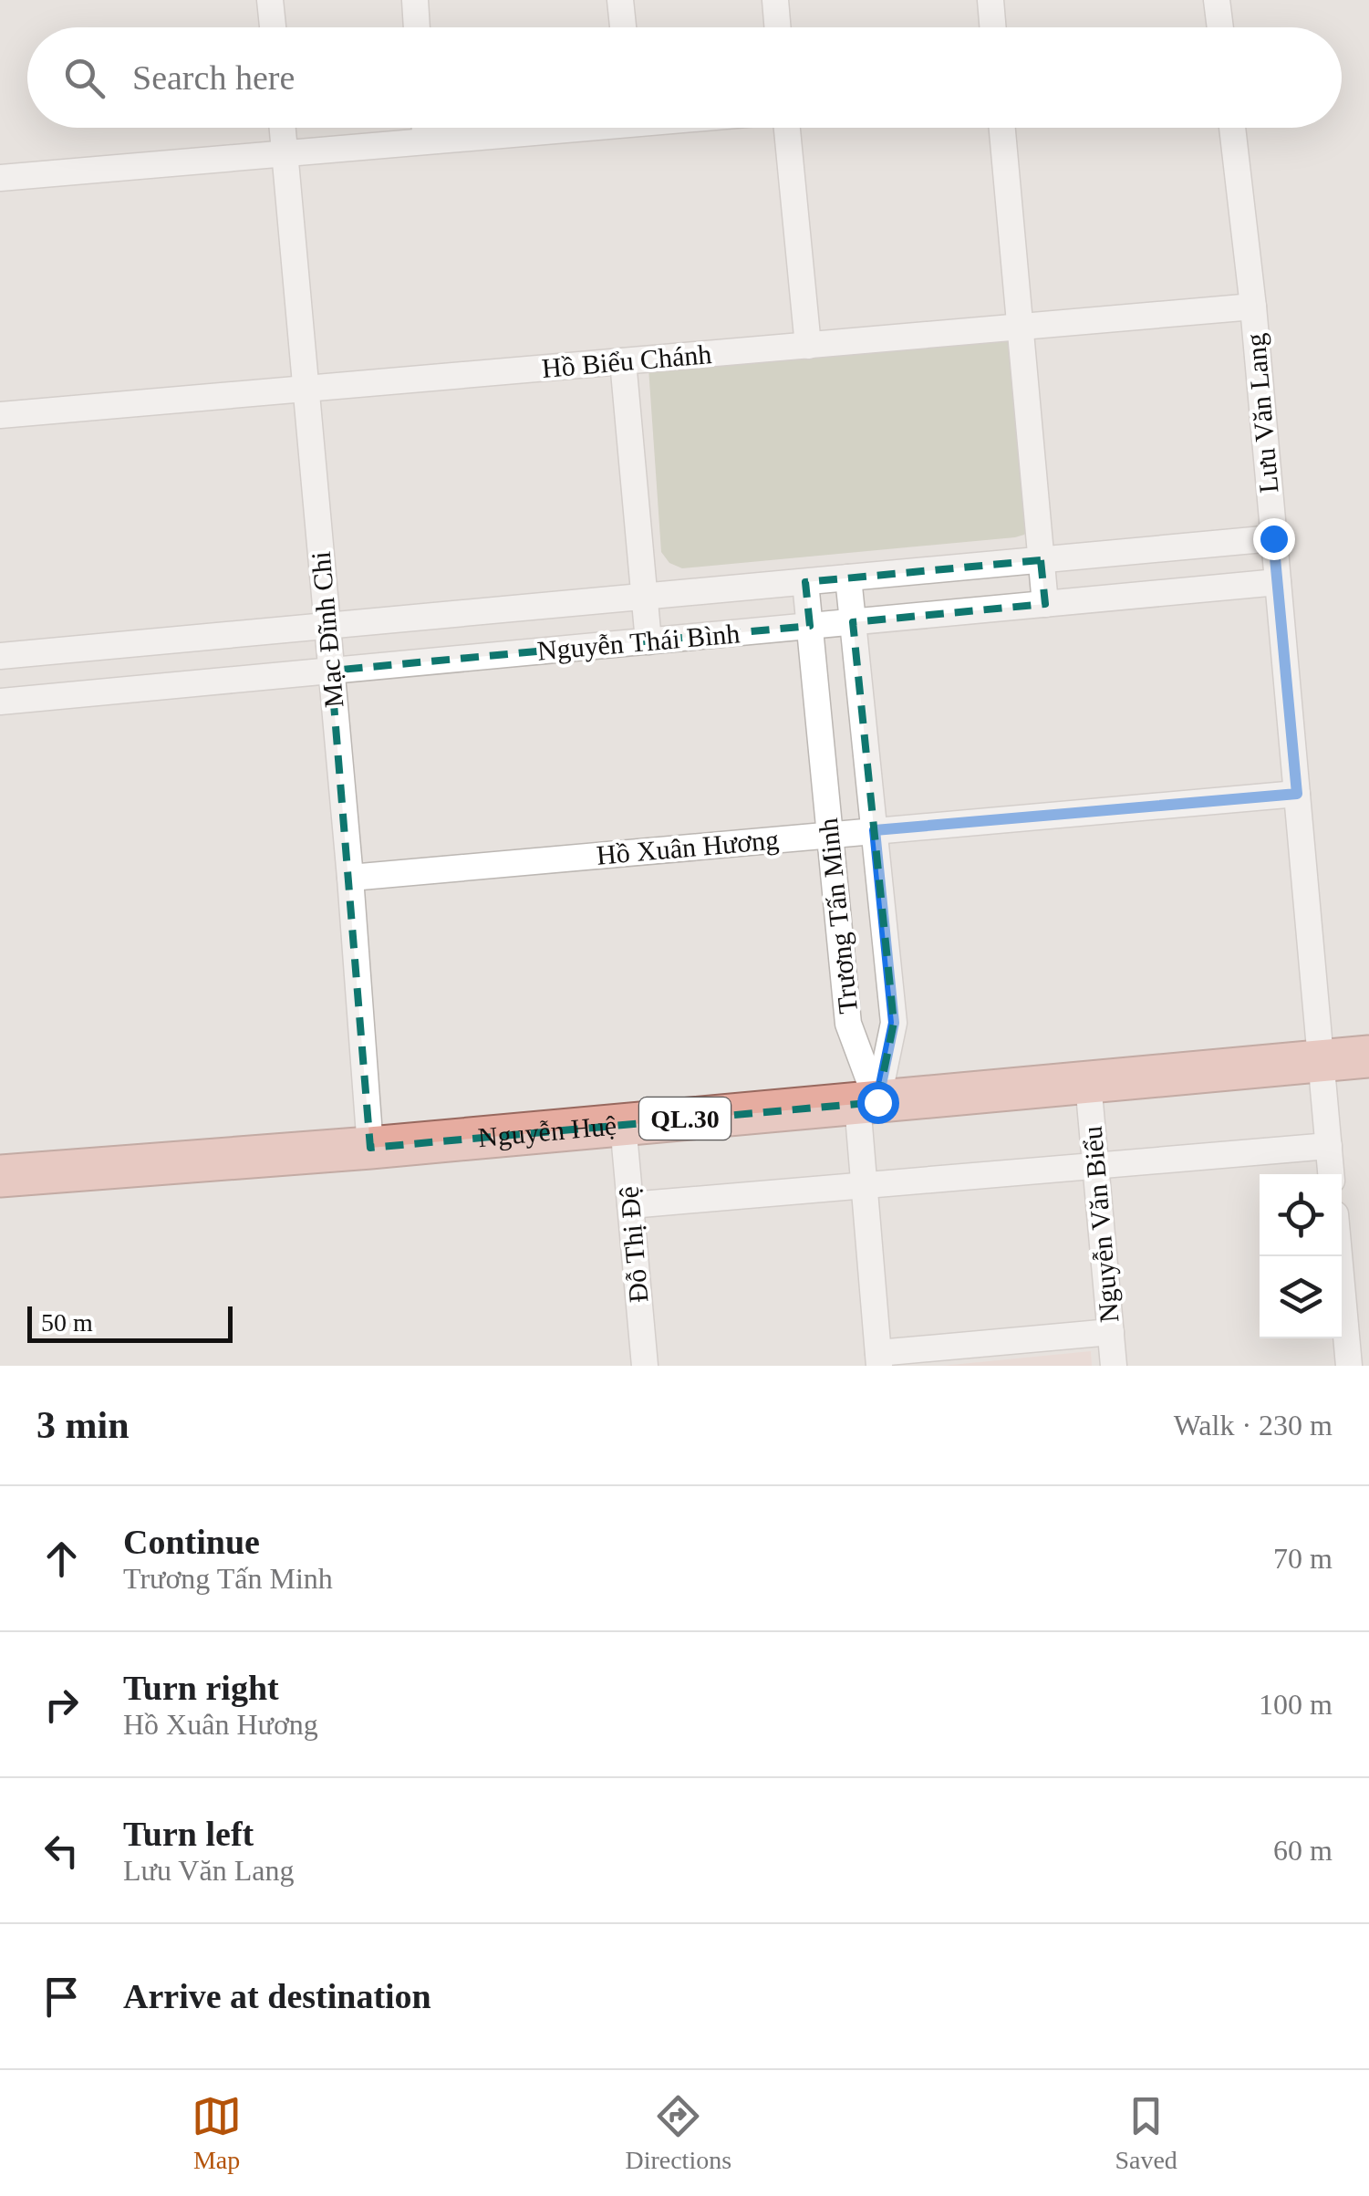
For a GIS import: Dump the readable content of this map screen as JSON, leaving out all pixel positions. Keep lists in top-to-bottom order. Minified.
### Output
{"streets":{"highway":["QL.30","Nguyễn Huệ"],"street":["Hồ Biểu Chánh","Lưu Văn Lang","Mạc Đĩnh Chi","Nguyễn Thái Bình","Hồ Xuân Hương","Trương Tấn Minh","Nguyễn Văn Biểu","Đỗ Thị Đệ"]},"crossings":[["Hồ Biểu Chánh","Lưu Văn Lang"],["Hồ Biểu Chánh","Mạc Đĩnh Chi"],["Lưu Văn Lang","Nguyễn Thái Bình"],["Lưu Văn Lang","Hồ Xuân Hương"],["Lưu Văn Lang","Nguyễn Huệ"],["Mạc Đĩnh Chi","Nguyễn Thái Bình"],["Mạc Đĩnh Chi","Hồ Xuân Hương"],["Mạc Đĩnh Chi","Nguyễn Huệ"],["Nguyễn Thái Bình","Trương Tấn Minh"],["Hồ Xuân Hương","Trương Tấn Minh"],["Trương Tấn Minh","Nguyễn Huệ"],["Nguyễn Huệ","Nguyễn Văn Biểu"],["Nguyễn Huệ","Đỗ Thị Đệ"]],"scale_bar":"50 m","page":{"search":"Search here","scale":"50 m","heading":["3 min","Walk · 230 m"],"list":[["Continue","Trương Tấn Minh","70 m"],["Turn right","Hồ Xuân Hương","100 m"],["Turn left","Lưu Văn Lang","60 m"],"Arrive at destination"],"nav":["Map","Directions","Saved"]}}
